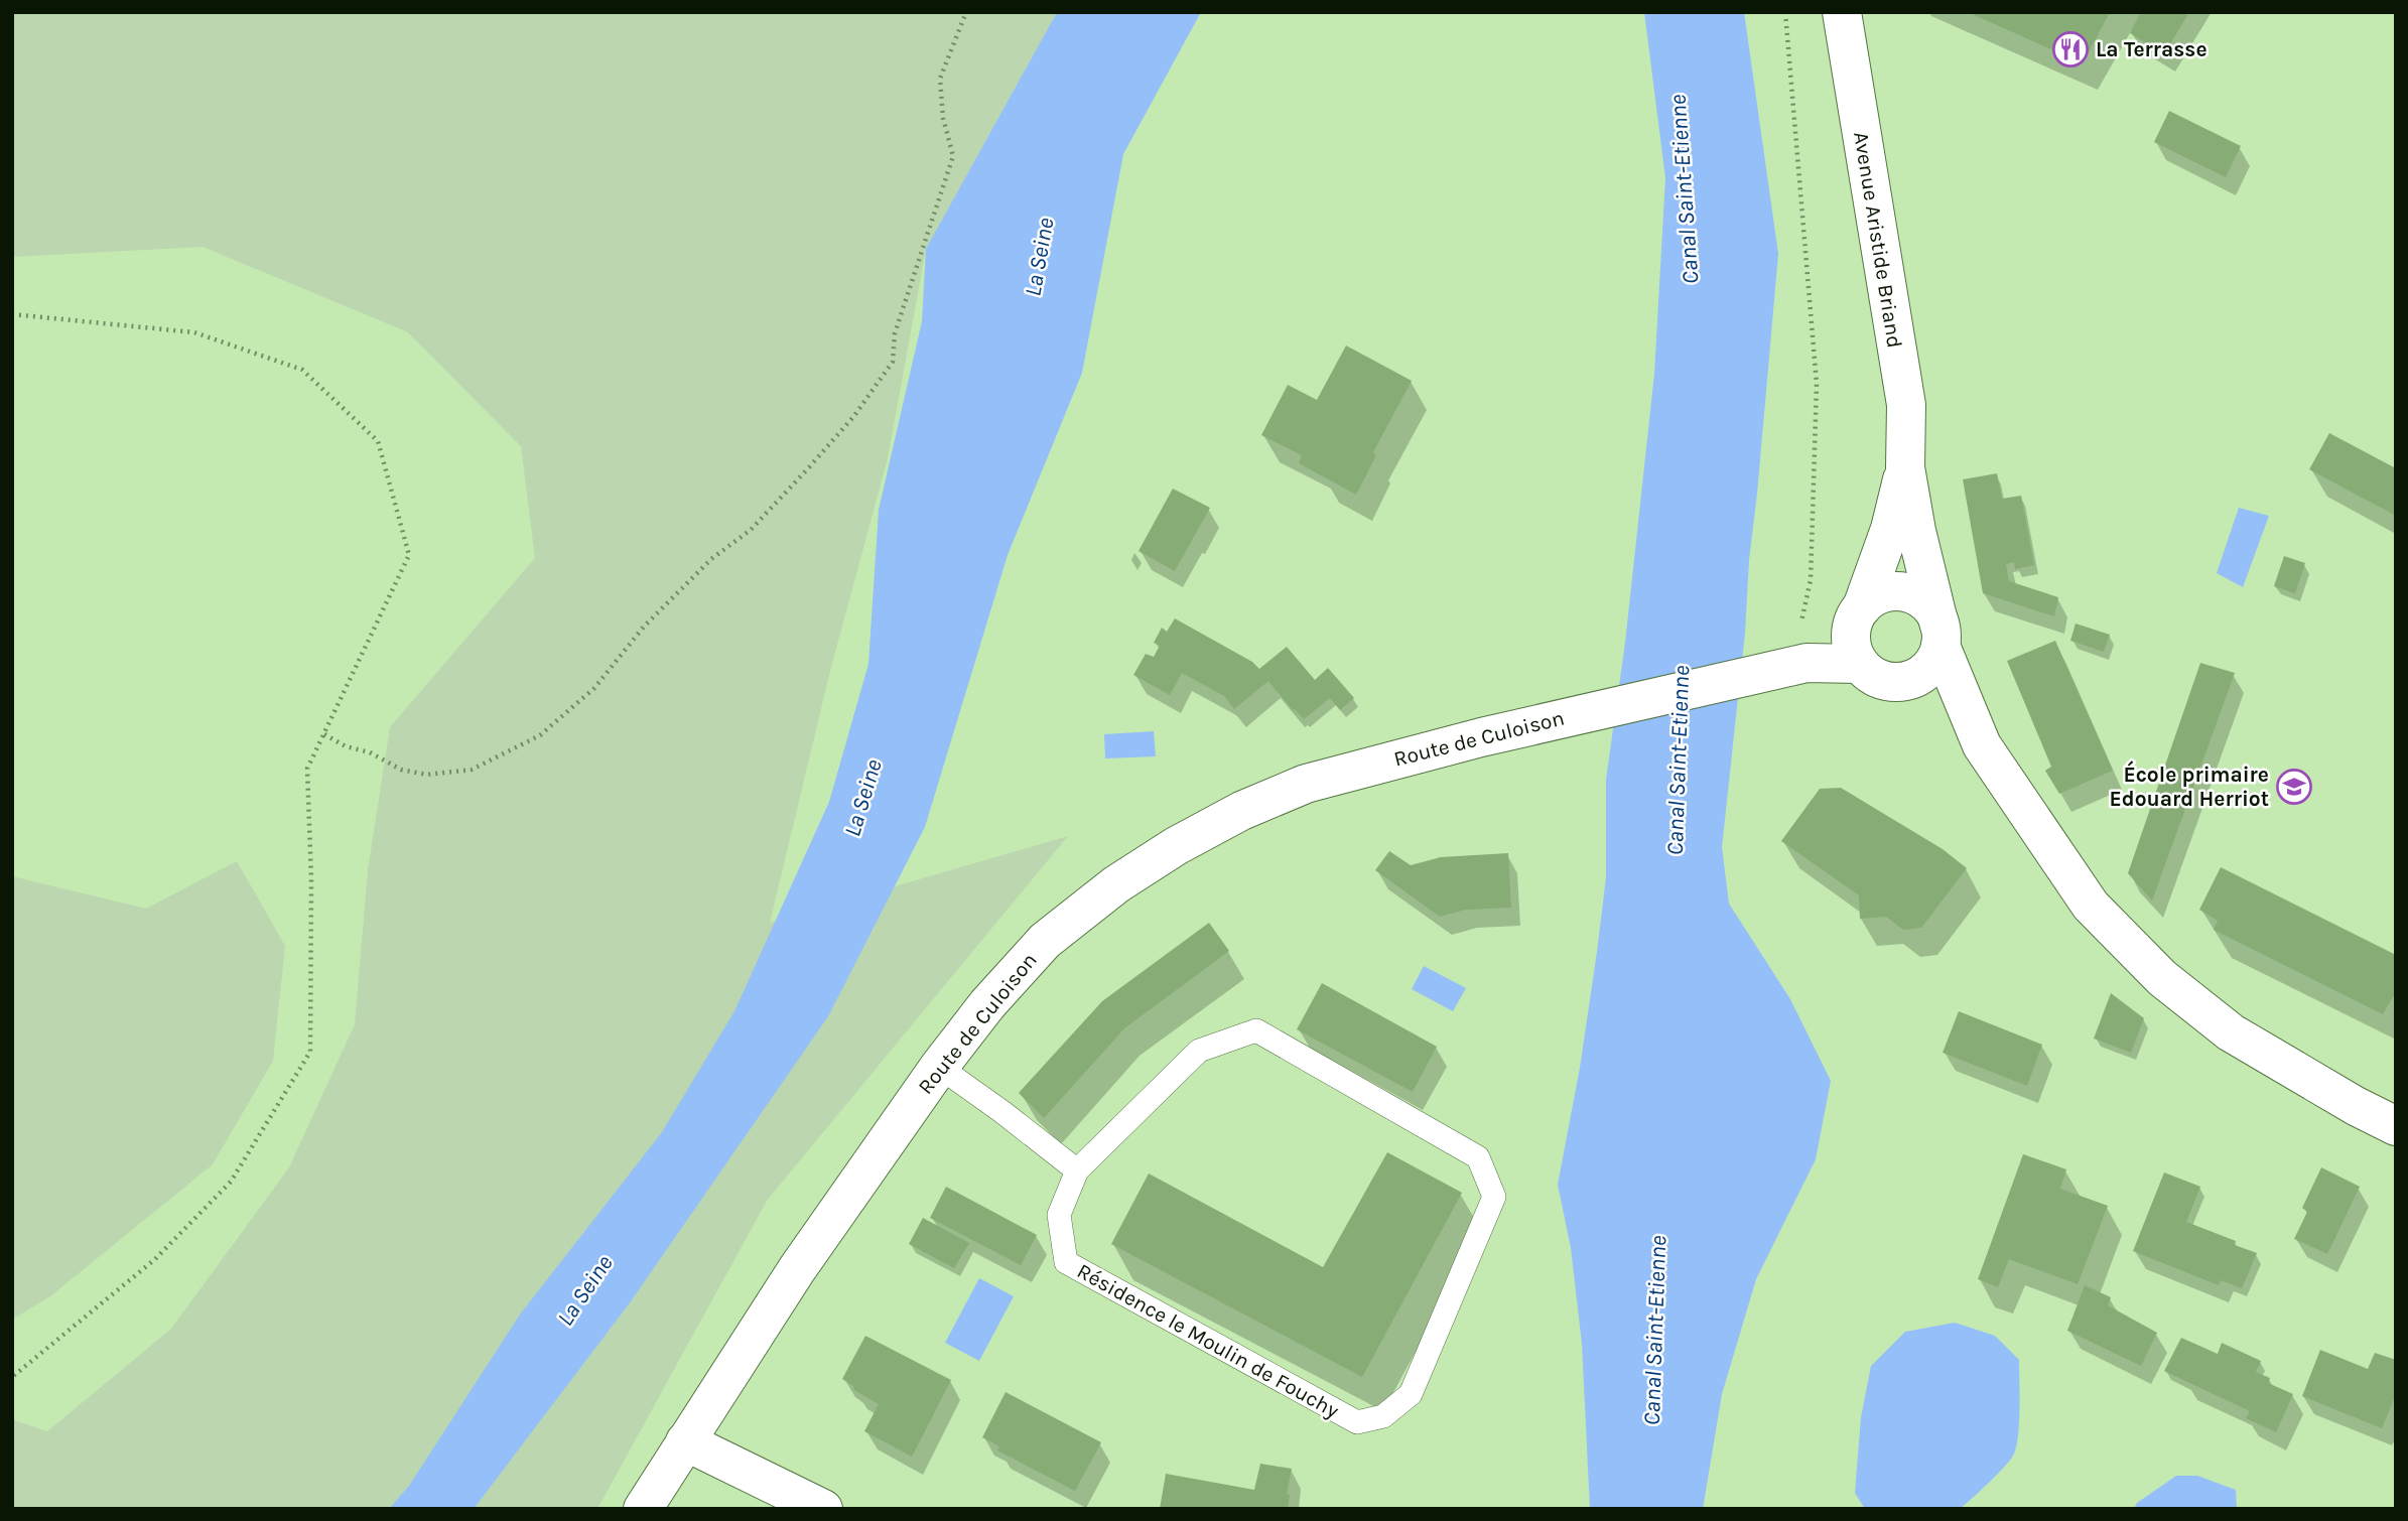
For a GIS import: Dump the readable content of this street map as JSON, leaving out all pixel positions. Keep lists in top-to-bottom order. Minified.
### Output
{"streets":{"street":["Avenue Aristide Briand","Route de Culoison"],"lane":["Résidence le Moulin de Fouchy"]},"crossings":[["Avenue Aristide Briand","Route de Culoison"]],"water":["Canal Saint-Etienne","La Seine"],"places":{"restaurant":["La Terrasse"],"school or university":["École primaire Edouard Herriot"]}}
